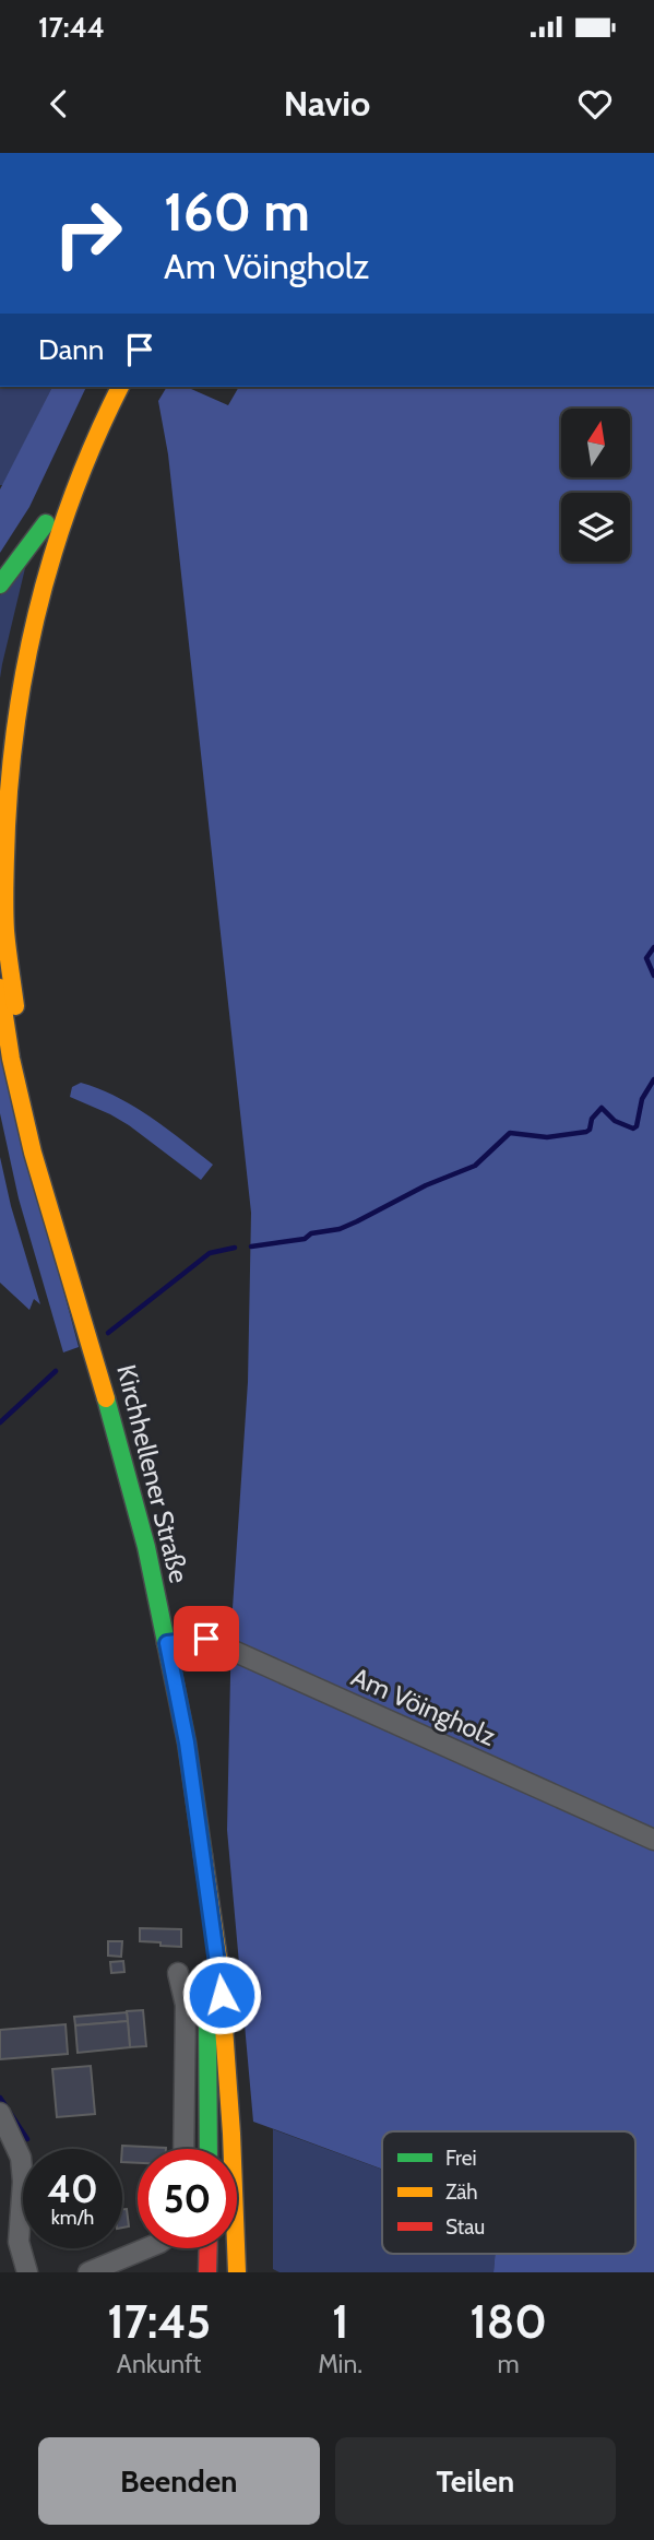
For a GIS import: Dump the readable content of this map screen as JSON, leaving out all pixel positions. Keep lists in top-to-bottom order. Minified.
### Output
{"streets":{"main road":["Kirchhellener Straße"],"street":["Am Vöingholz"]},"crossings":[["Kirchhellener Straße","Am Vöingholz"]],"legend":["Frei","Zäh","Stau"],"north":"top","page":{"status":"17:44","header":"Navio","turn":["160 m","Am Vöingholz"],"then":"Dann","speed":"40 km/h","limit":"50","eta":["17:45","Ankunft","1","Min.","180","m"],"buttons":["Beenden","Teilen"]}}
